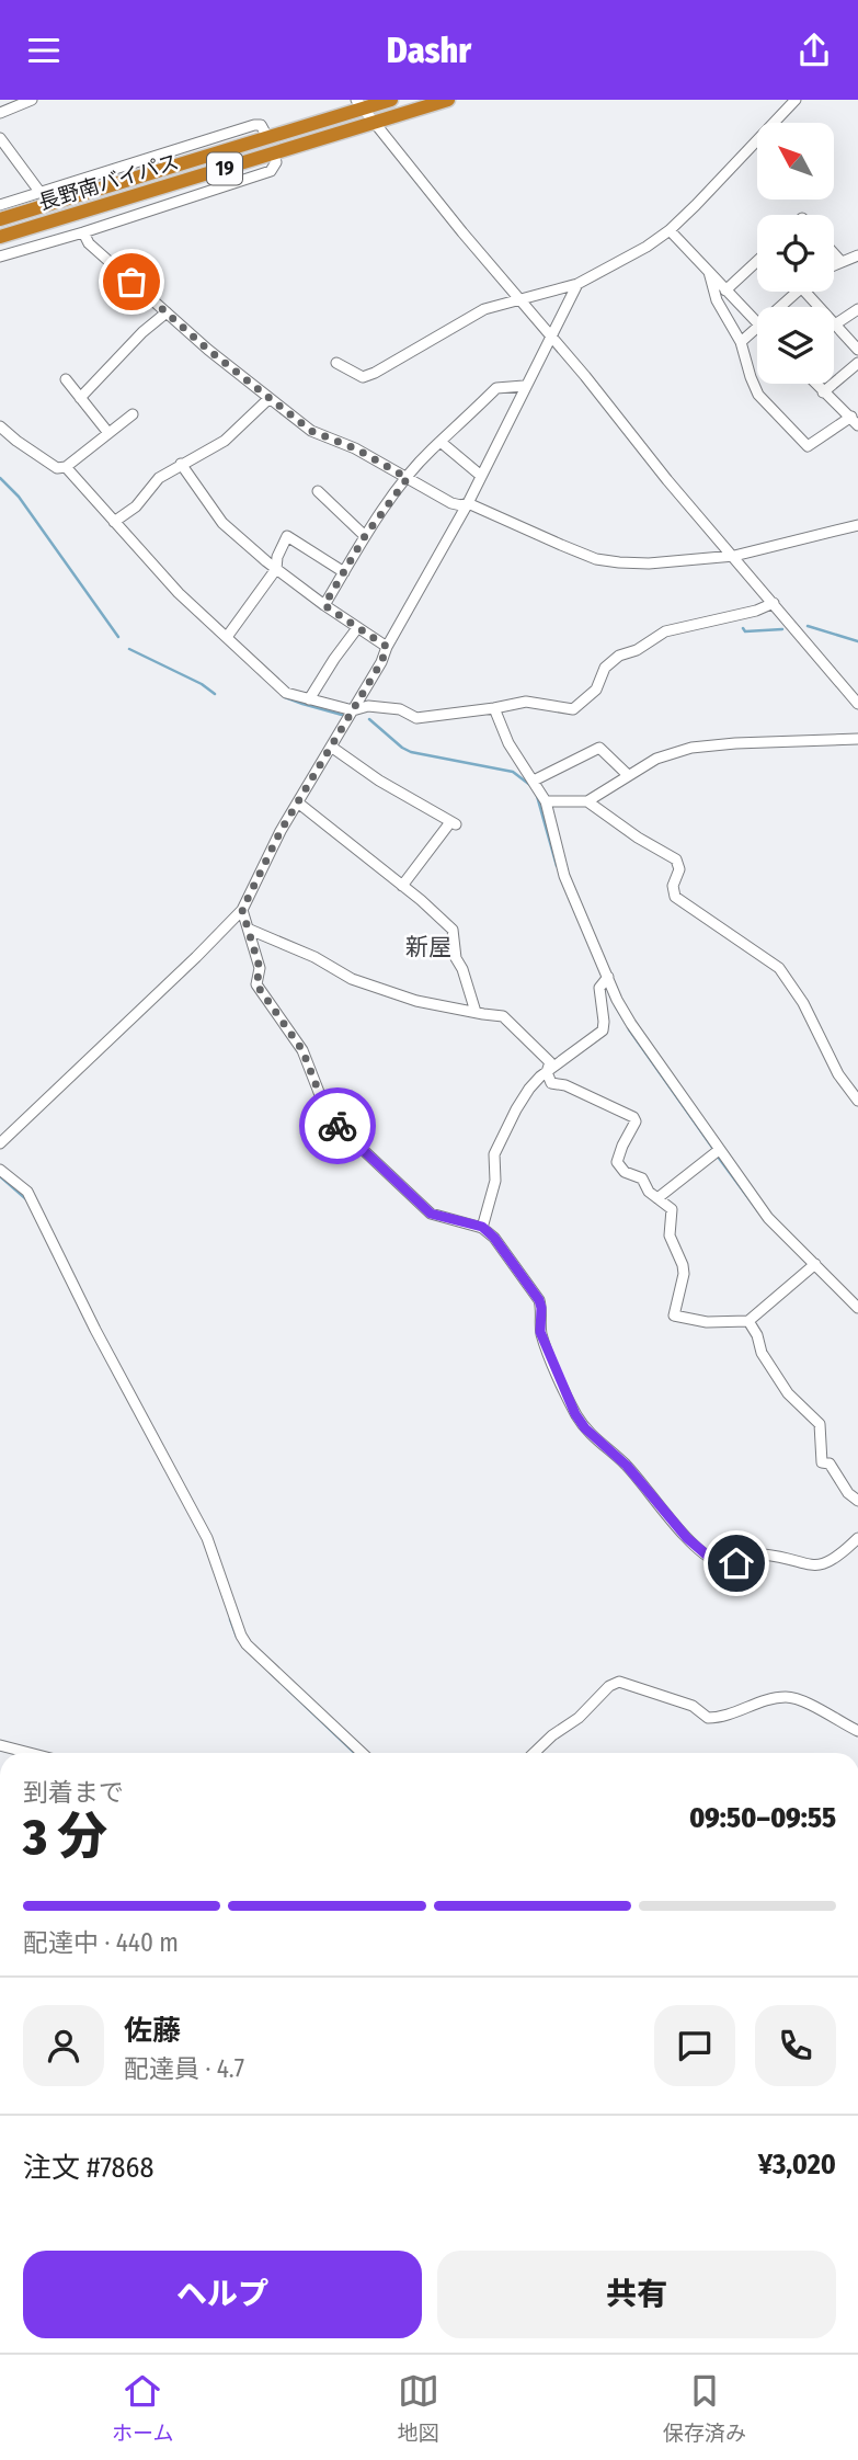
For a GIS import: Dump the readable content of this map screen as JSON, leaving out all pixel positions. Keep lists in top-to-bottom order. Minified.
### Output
{"streets":{"highway":["19","長野南バイパス"]},"districts":["新屋"],"north":"top left","page":{"header":"Dashr","heading":["3 分","到着まで","09:50–09:55"],"panel":["佐藤","配達員 · 4.7","注文 #7868","¥3,020"],"bar":"配達中 · 440 m","buttons":["ヘルプ","共有"],"tabs":["ホーム","地図","保存済み"]}}
